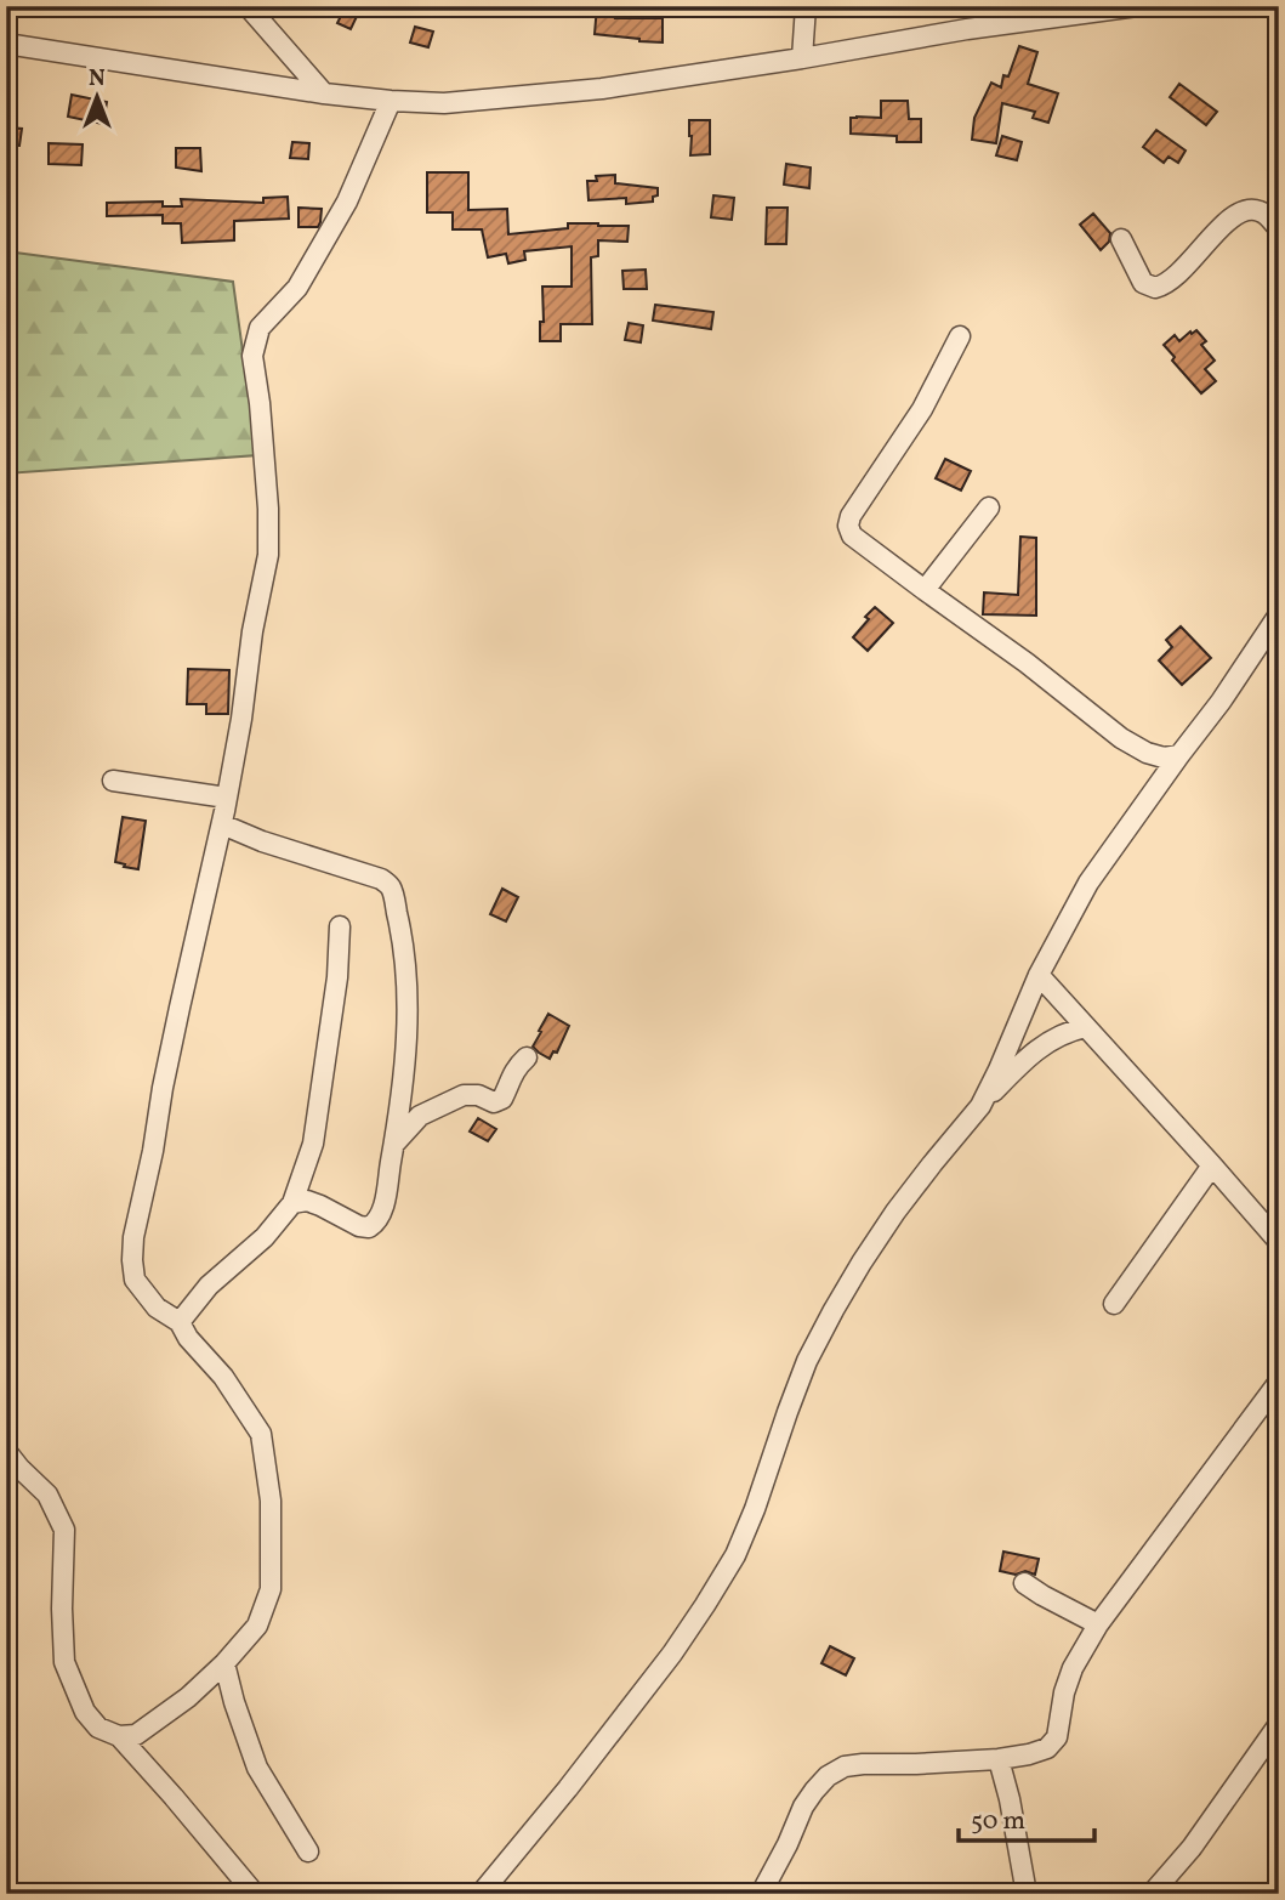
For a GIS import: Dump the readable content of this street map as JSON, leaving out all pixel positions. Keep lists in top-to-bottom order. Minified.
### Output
{"scale_bar":"50 m","north":"top"}
